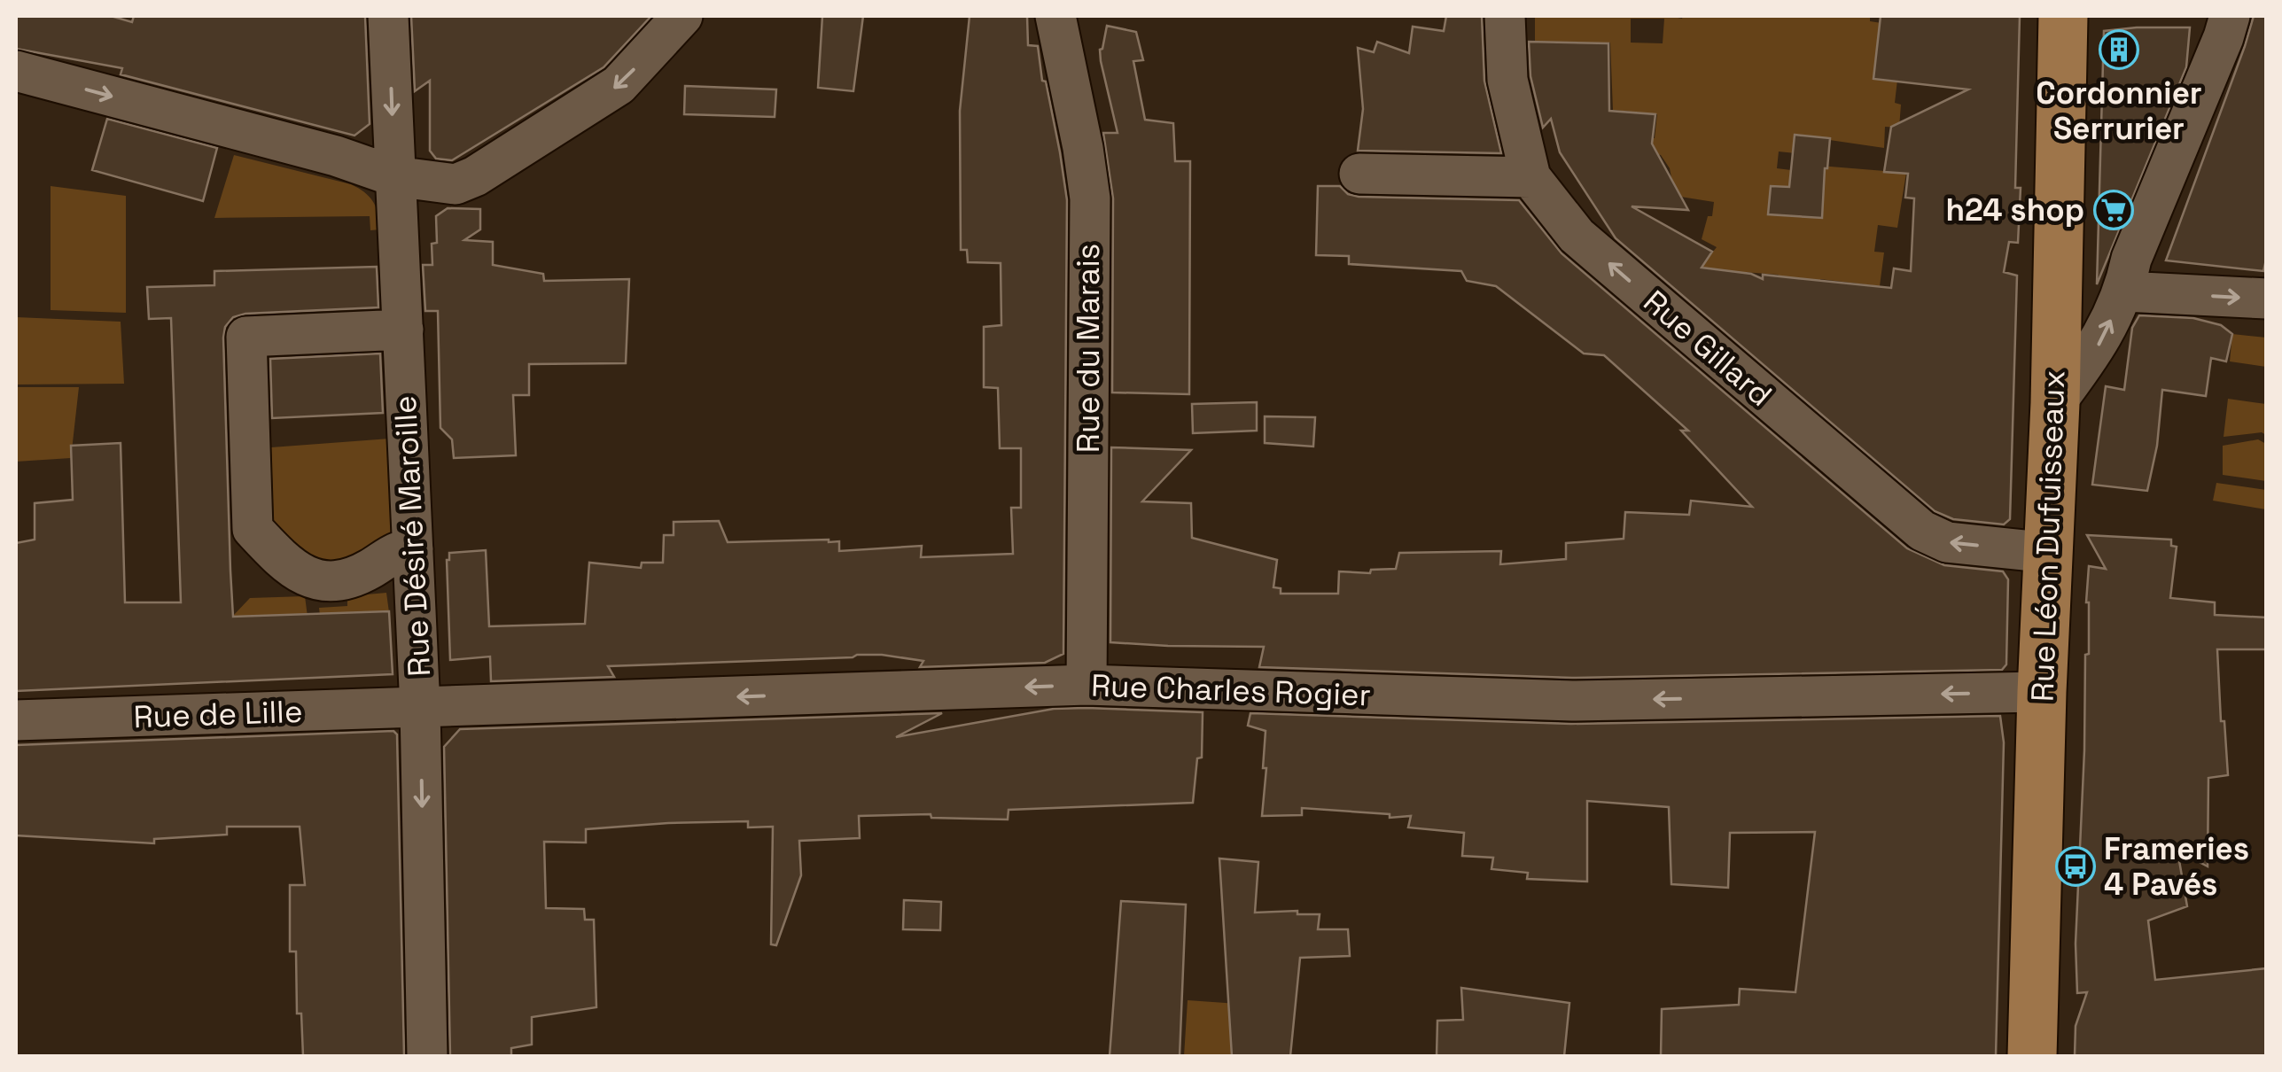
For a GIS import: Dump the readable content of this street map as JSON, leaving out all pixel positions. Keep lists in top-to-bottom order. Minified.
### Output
{"streets":{"main road":["Rue Léon Dufuisseaux"],"street":["Rue du Marais","Rue Gillard","Rue Désiré Maroille","Rue Charles Rogier","Rue de Lille"]},"crossings":[["Rue du Marais","Rue Charles Rogier"],["Rue Gillard","Rue Léon Dufuisseaux"],["Rue Désiré Maroille","Rue Charles Rogier"],["Rue Désiré Maroille","Rue de Lille"],["Rue Léon Dufuisseaux","Rue Charles Rogier"],["Rue Charles Rogier","Rue de Lille"]],"one_way":["Rue Gillard","Rue Désiré Maroille","Rue Charles Rogier"],"places":{"building":["Cordonnier Serrurier"],"supermarket":["h24 shop"],"bus stop":["Frameries 4 Pavés"]}}
